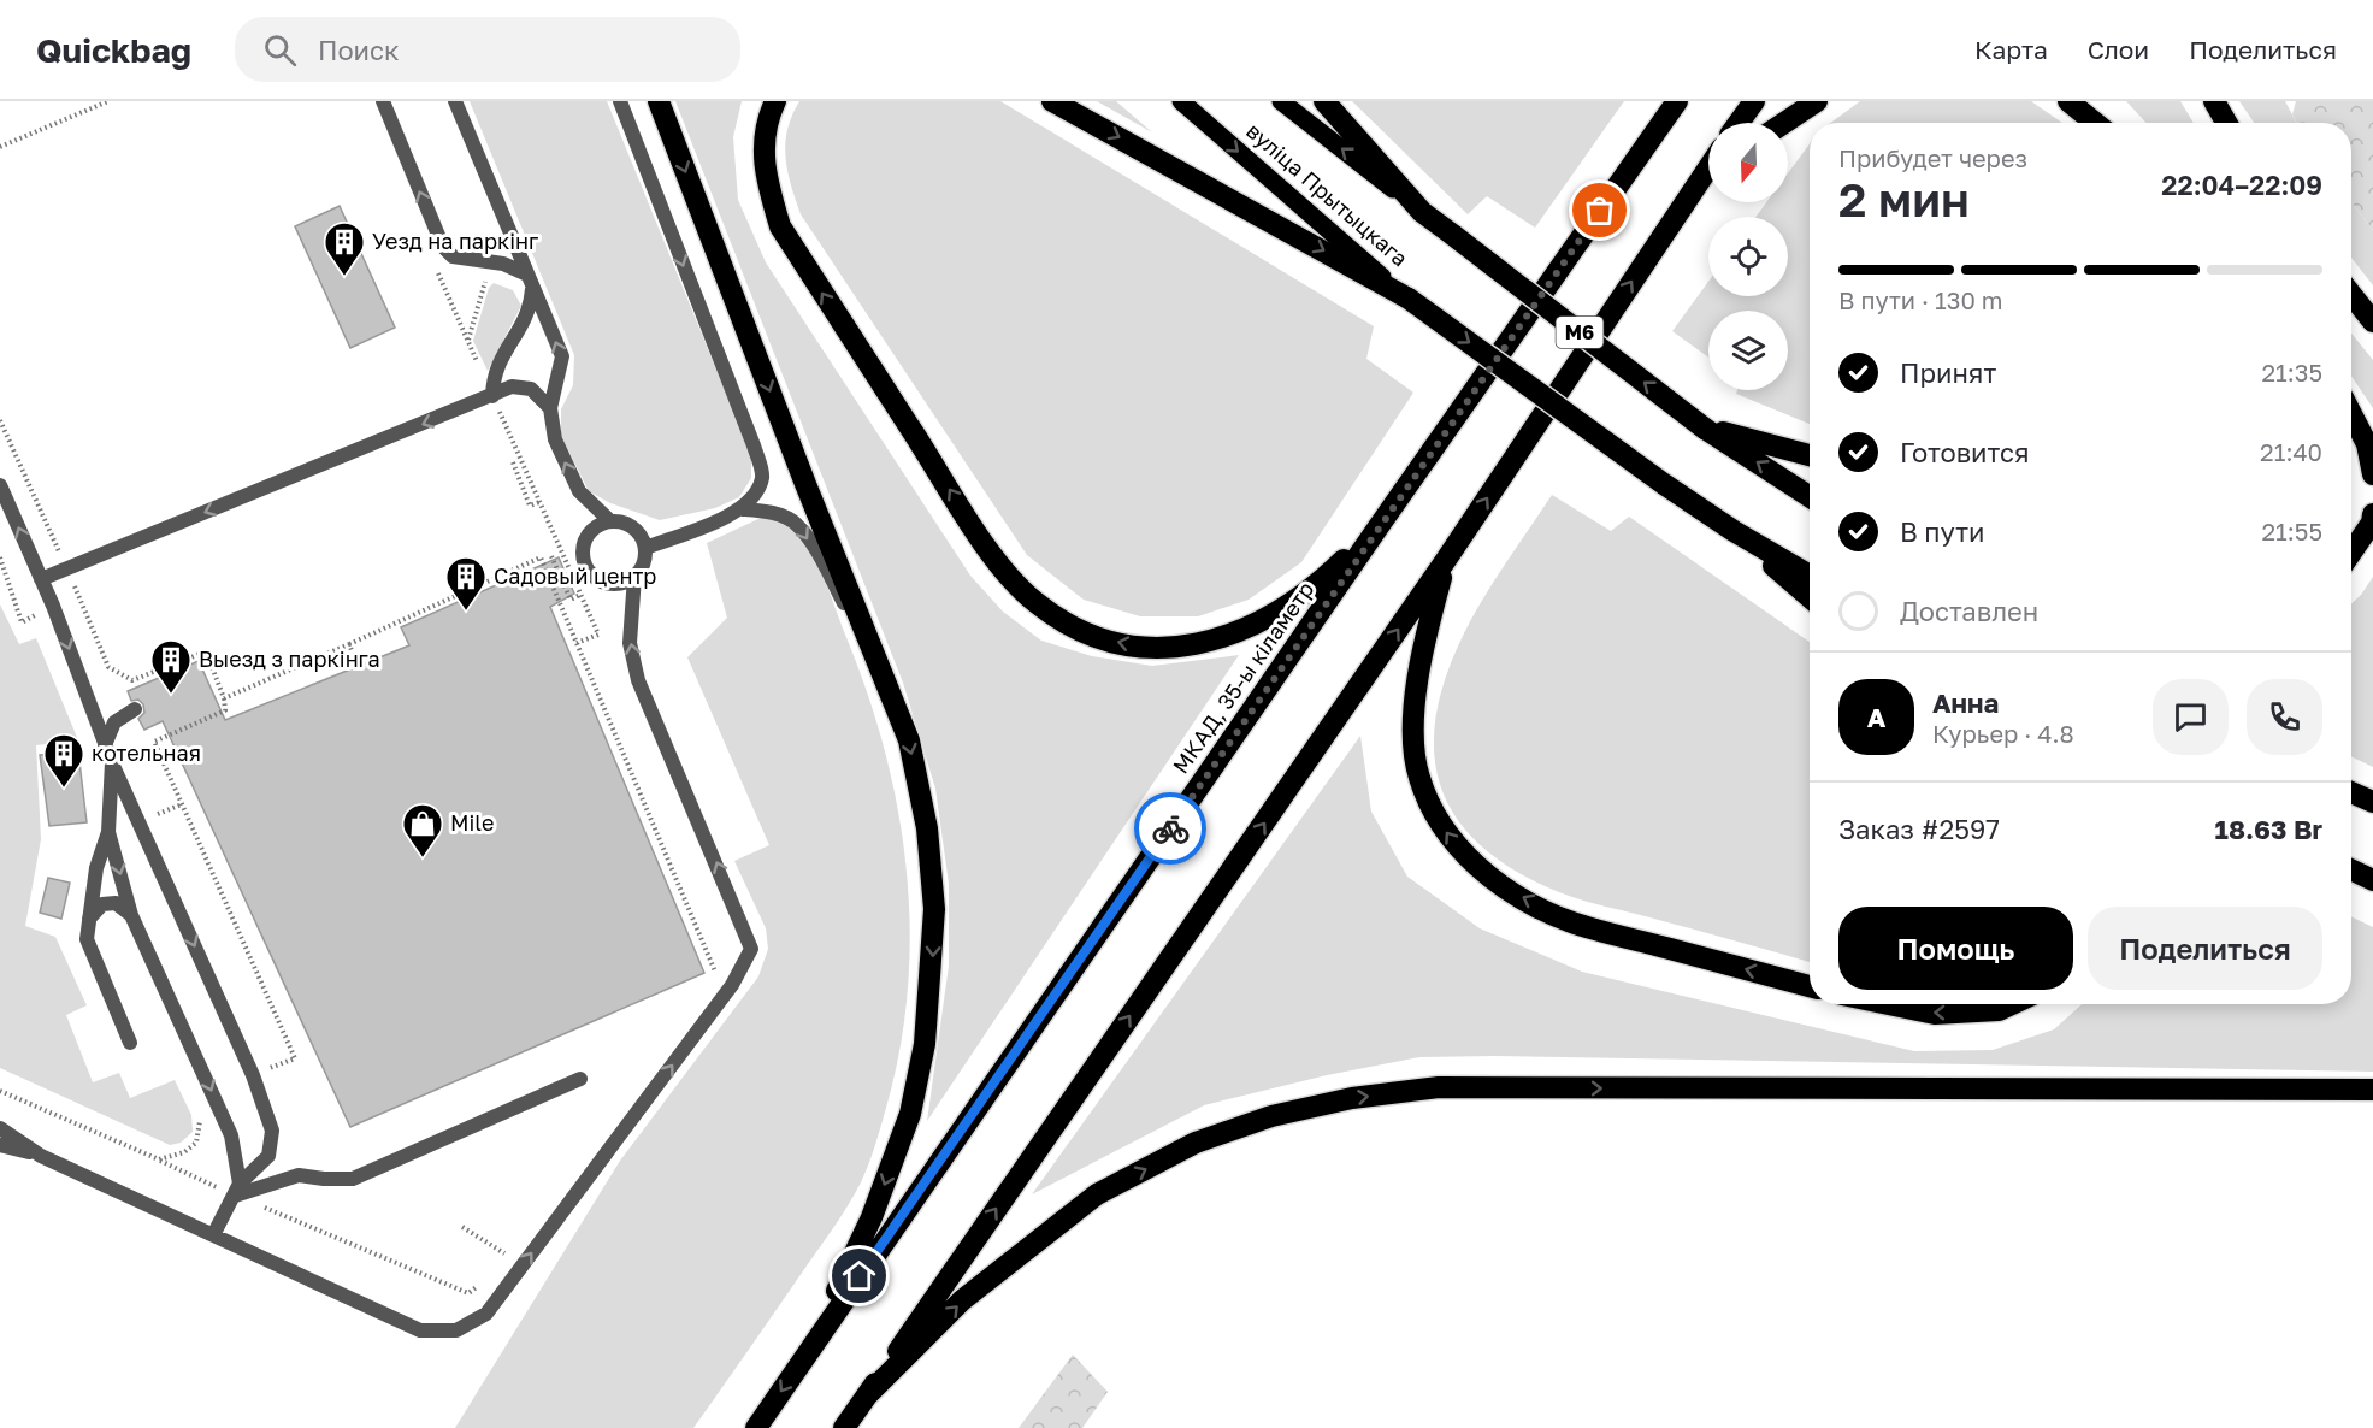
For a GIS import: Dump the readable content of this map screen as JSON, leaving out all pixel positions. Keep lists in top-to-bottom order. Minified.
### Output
{"streets":{"highway":["вуліца Прытыцкага","М6","МКАД, 35-ы кіламетр"]},"crossings":[["вуліца Прытыцкага","М6"]],"places":{"building":["Уезд на паркінг","Садовый центр","Выезд з паркінга","котельная"],"shop":["Mile"]},"north":"bottom","page":{"header":"Quickbag","search":"Поиск","nav":["Карта","Слои","Поделиться"],"heading":["2 мин","Прибудет через","22:04–22:09"],"panel":["Анна","Курьер · 4.8","Заказ #2597","18.63 Br"],"bar":"В пути · 130 m","list":[["Принят","21:35"],["Готовится","21:40"],["В пути","21:55"],"Доставлен"],"round":"А","buttons":["Помощь","Поделиться"]}}
